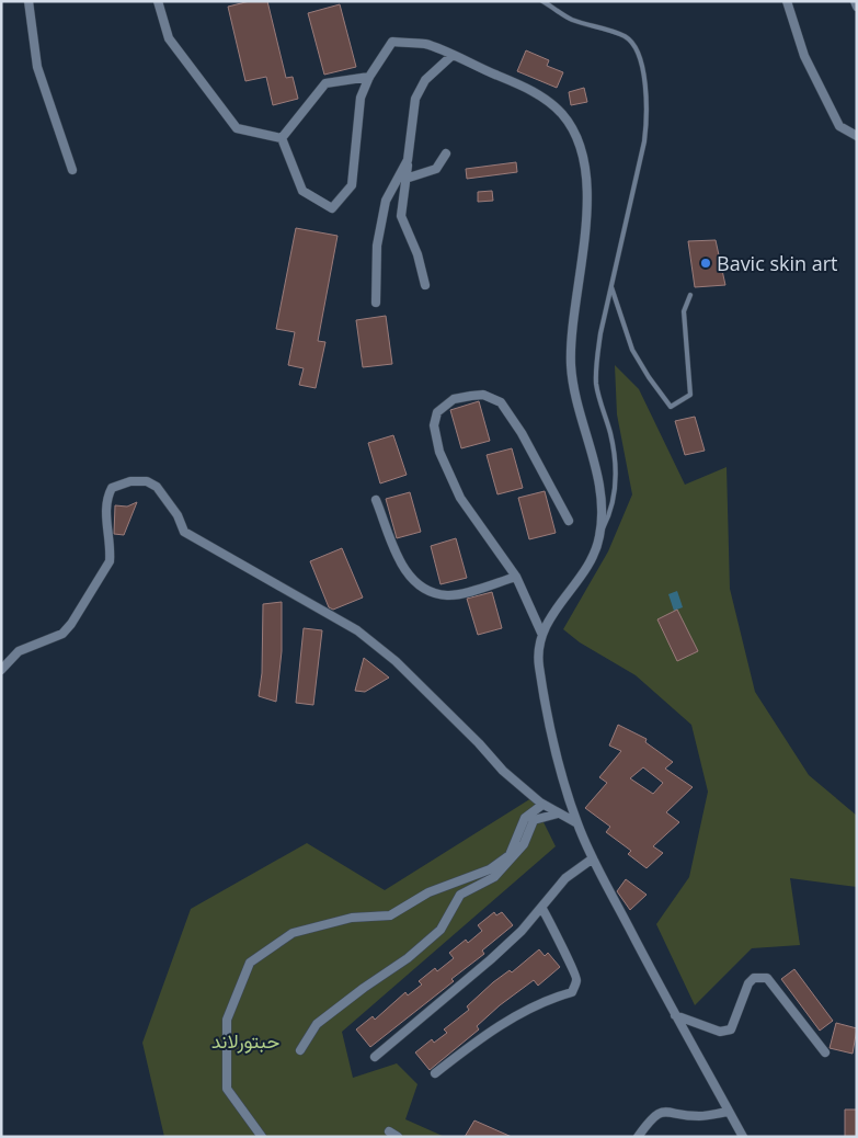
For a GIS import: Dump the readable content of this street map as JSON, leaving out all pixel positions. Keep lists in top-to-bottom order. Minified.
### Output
{"parks":["حبتورلاند"],"places":["Bavic skin art"]}
